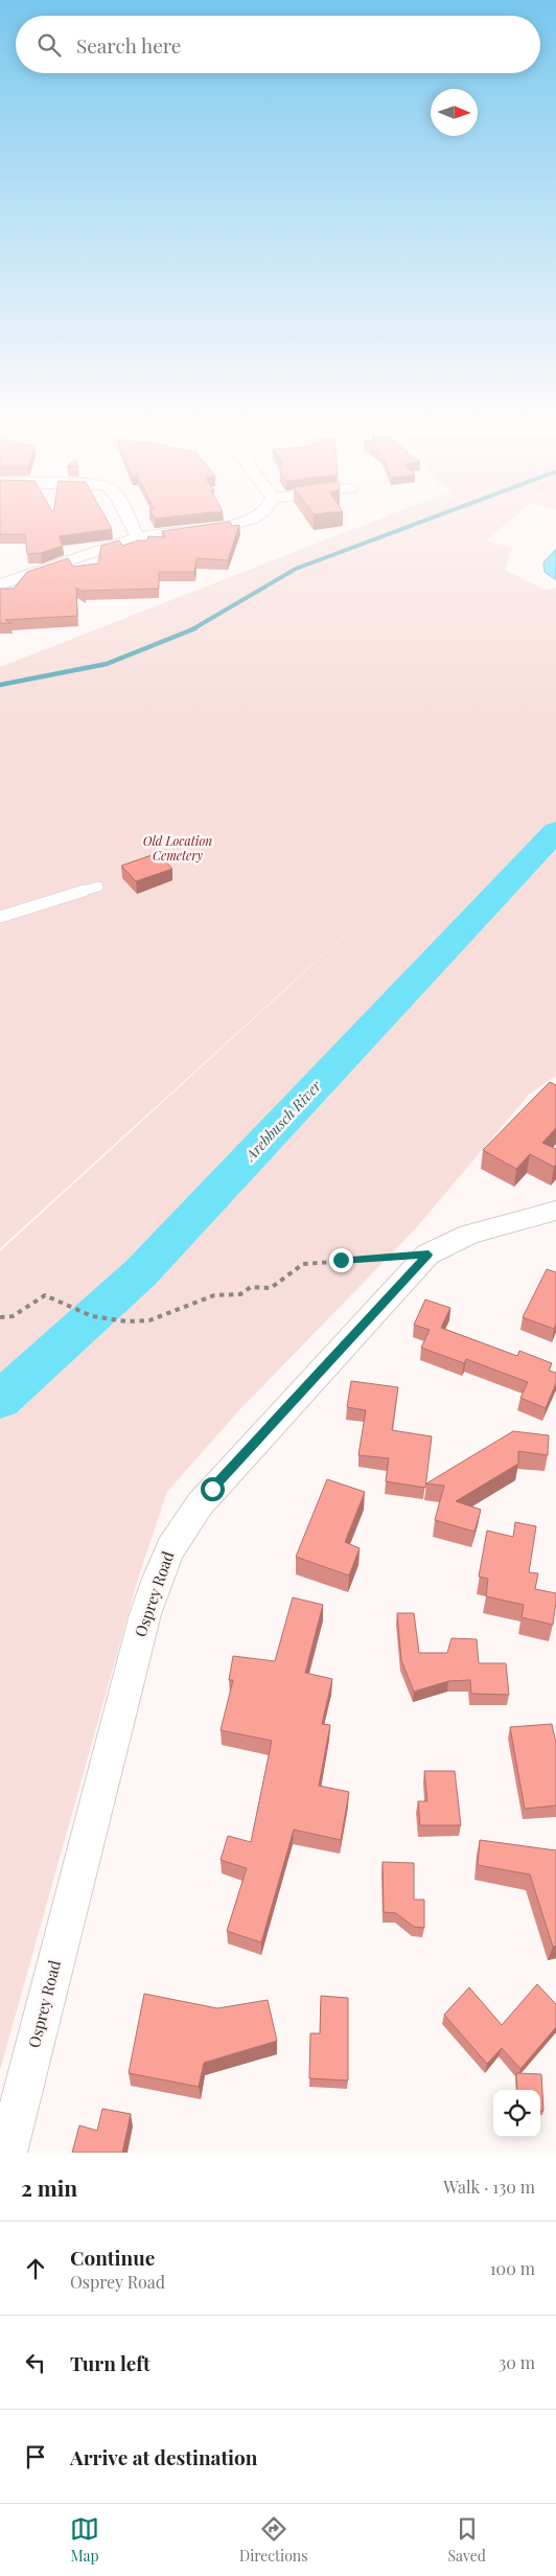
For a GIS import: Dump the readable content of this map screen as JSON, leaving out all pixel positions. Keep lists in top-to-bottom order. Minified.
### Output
{"streets":{"street":["Osprey Road"]},"water":["Arebbusch River"],"parks":["Old Location Cemetery"],"north":"right","page":{"search":"Search here","heading":["2 min","Walk · 130 m"],"list":[["Continue","Osprey Road","100 m"],["Turn left","30 m"],"Arrive at destination"],"nav":["Map","Directions","Saved"]}}
